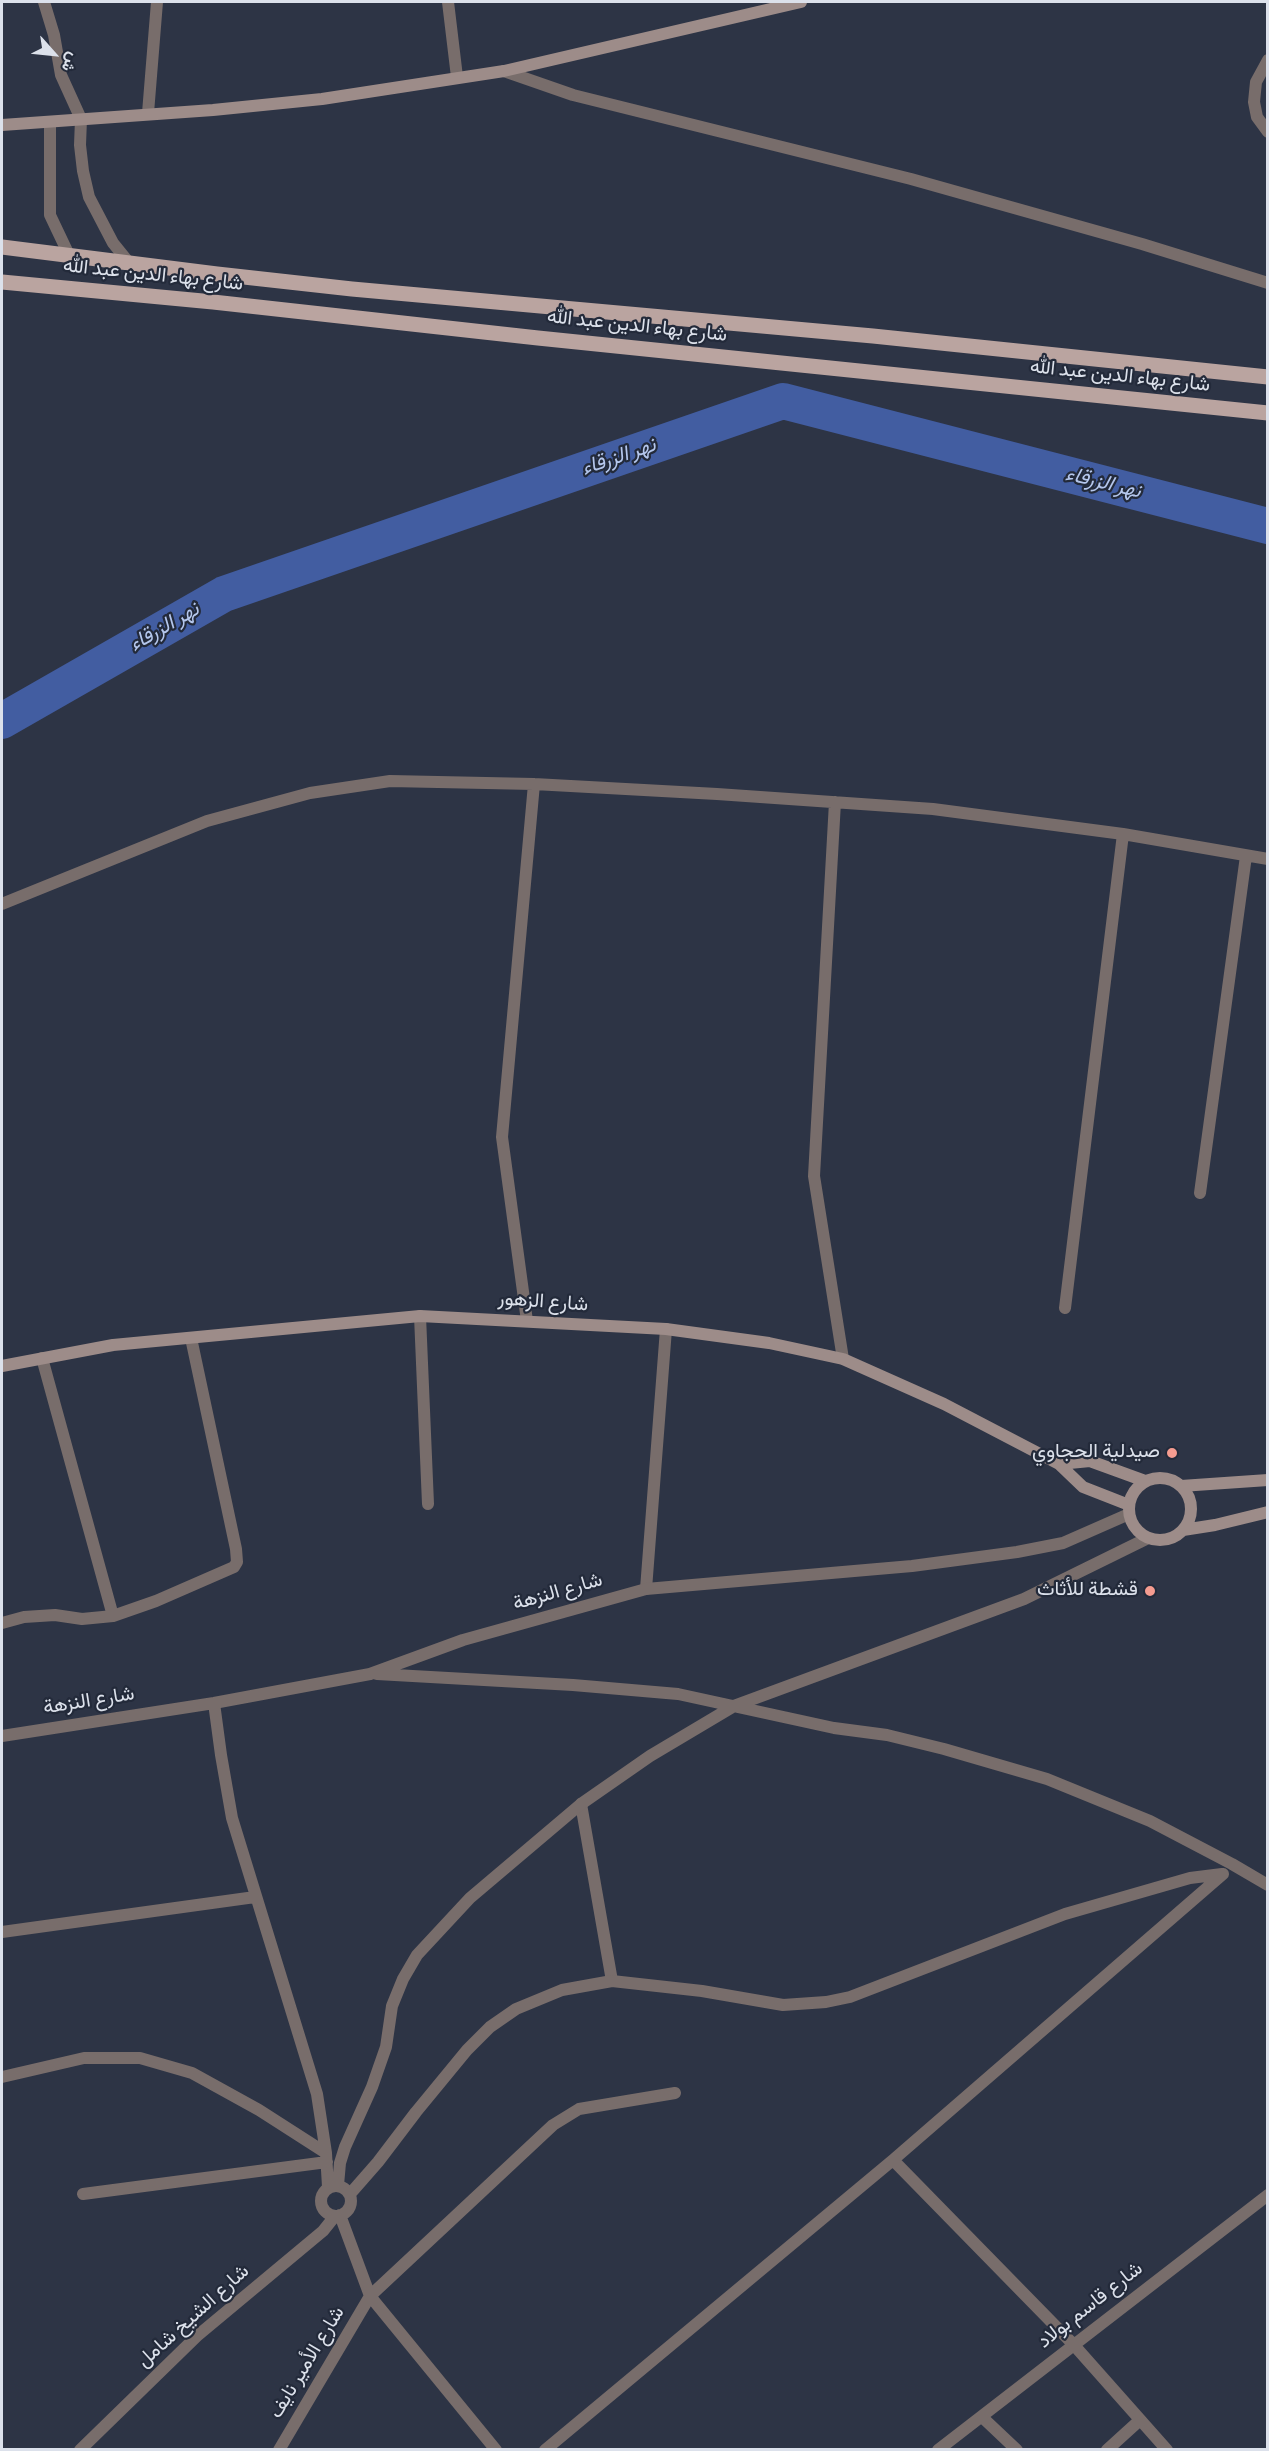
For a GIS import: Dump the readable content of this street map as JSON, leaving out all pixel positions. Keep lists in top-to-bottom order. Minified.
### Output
{"streets":{"main road":["شارع بهاء الدين عبد الله","شارع الزهور"],"street":["شارع النزهة","شارع قاسم بولاد","شارع الشيخ شامل","شارع الأمير نايف"]},"crossings":[["شارع الزهور","شارع النزهة"]],"water":["نهر الزرقاء"],"places":["صيدلية الحجاوي","قشطة للأثاث"],"north":"bottom right"}
